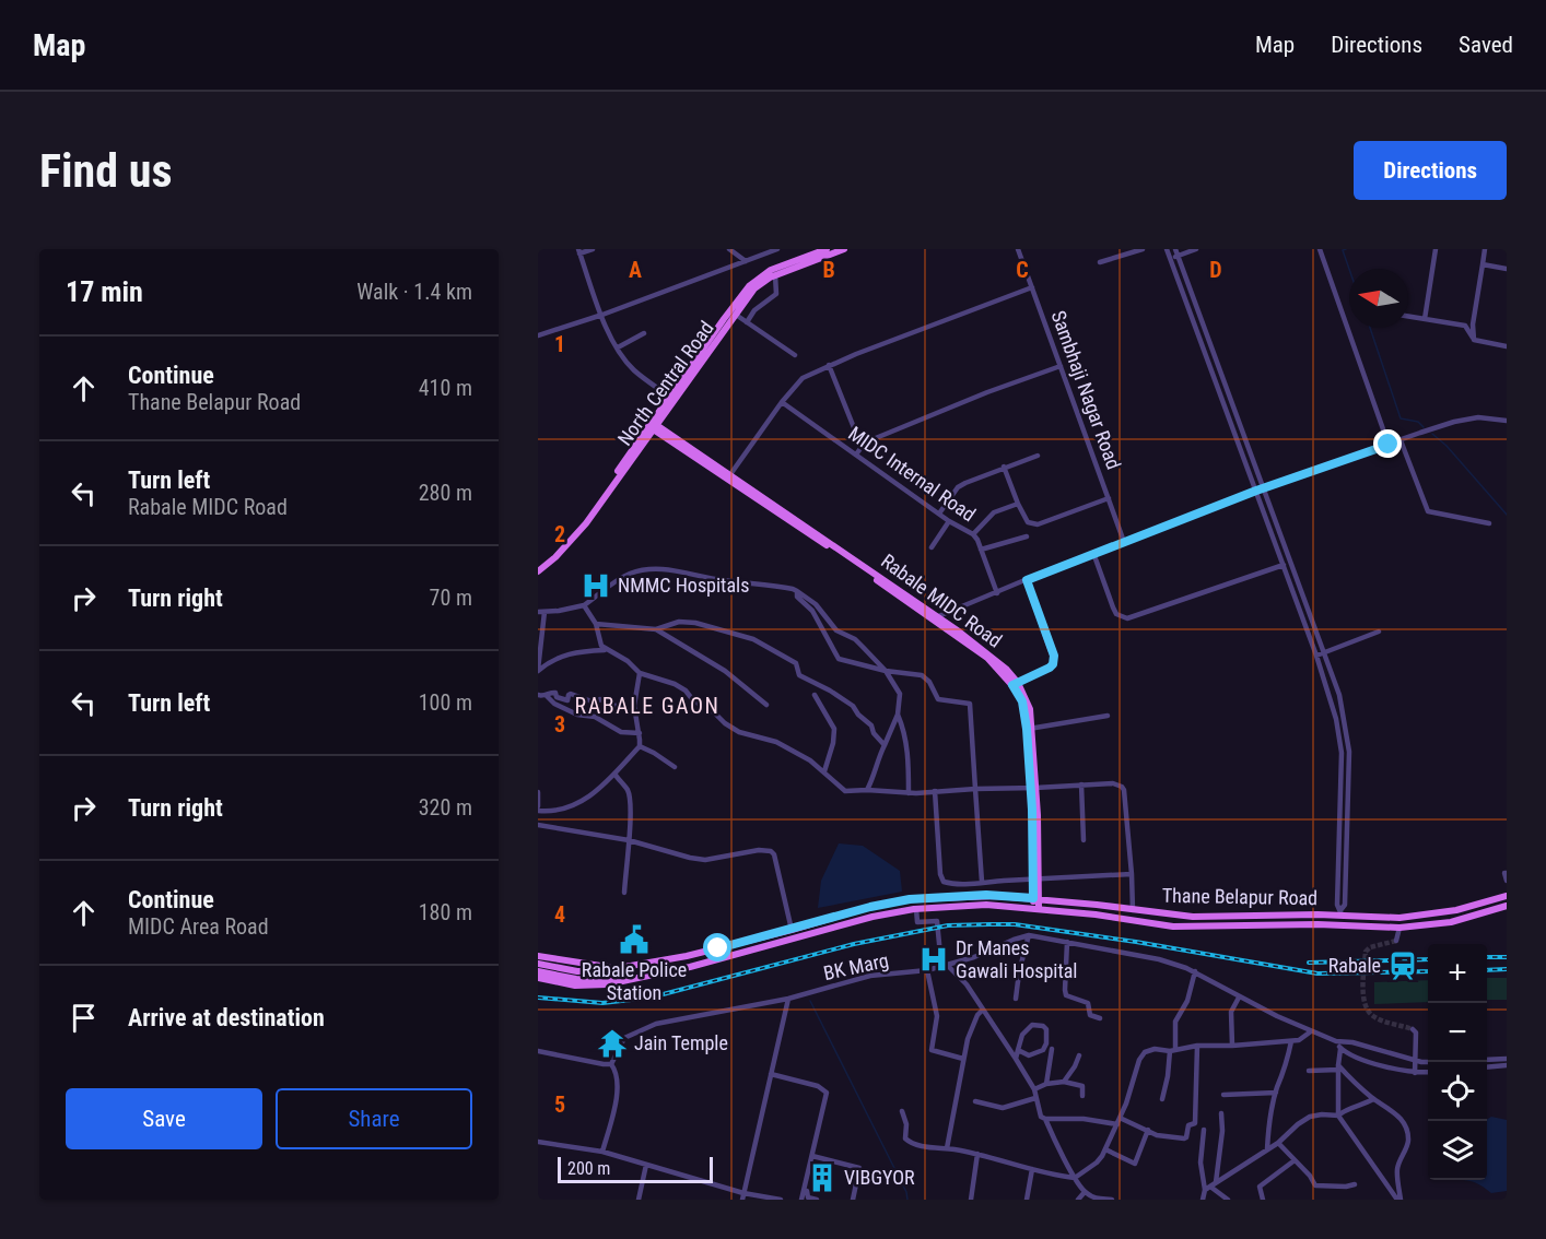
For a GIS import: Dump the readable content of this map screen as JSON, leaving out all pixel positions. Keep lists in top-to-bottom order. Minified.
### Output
{"streets":{"main road":["North Central Road","Rabale MIDC Road","Thane Belapur Road"],"street":["Sambhaji Nagar Road","MIDC Internal Road","BK Marg"]},"crossings":[["North Central Road","Rabale MIDC Road"],["Rabale MIDC Road","Thane Belapur Road"]],"districts":["RABALE GAON"],"places":{"hospital":["NMMC Hospitals","Dr Manes Gawali Hospital"],"public building":["Rabale Police Station"],"station":["Rabale"],"temple":["Jain Temple"],"building":["VIBGYOR"]},"scale_bar":"200 m","north":"left","page":{"header":"Map","nav":["Map","Directions","Saved"],"buttons":["Directions",["Save","Share"]],"title":"Find us","heading":["17 min","Walk · 1.4 km"],"list":[["Continue","Thane Belapur Road","410 m"],["Turn left","Rabale MIDC Road","280 m"],["Turn right","70 m"],["Turn left","100 m"],["Turn right","320 m"],["Continue","MIDC Area Road","180 m"],"Arrive at destination"],"map_buttons":["+","−"],"scale":"200 m"},"grid":{"columns":["A","B","C","D"],"rows":["1","2","3","4","5"]}}
